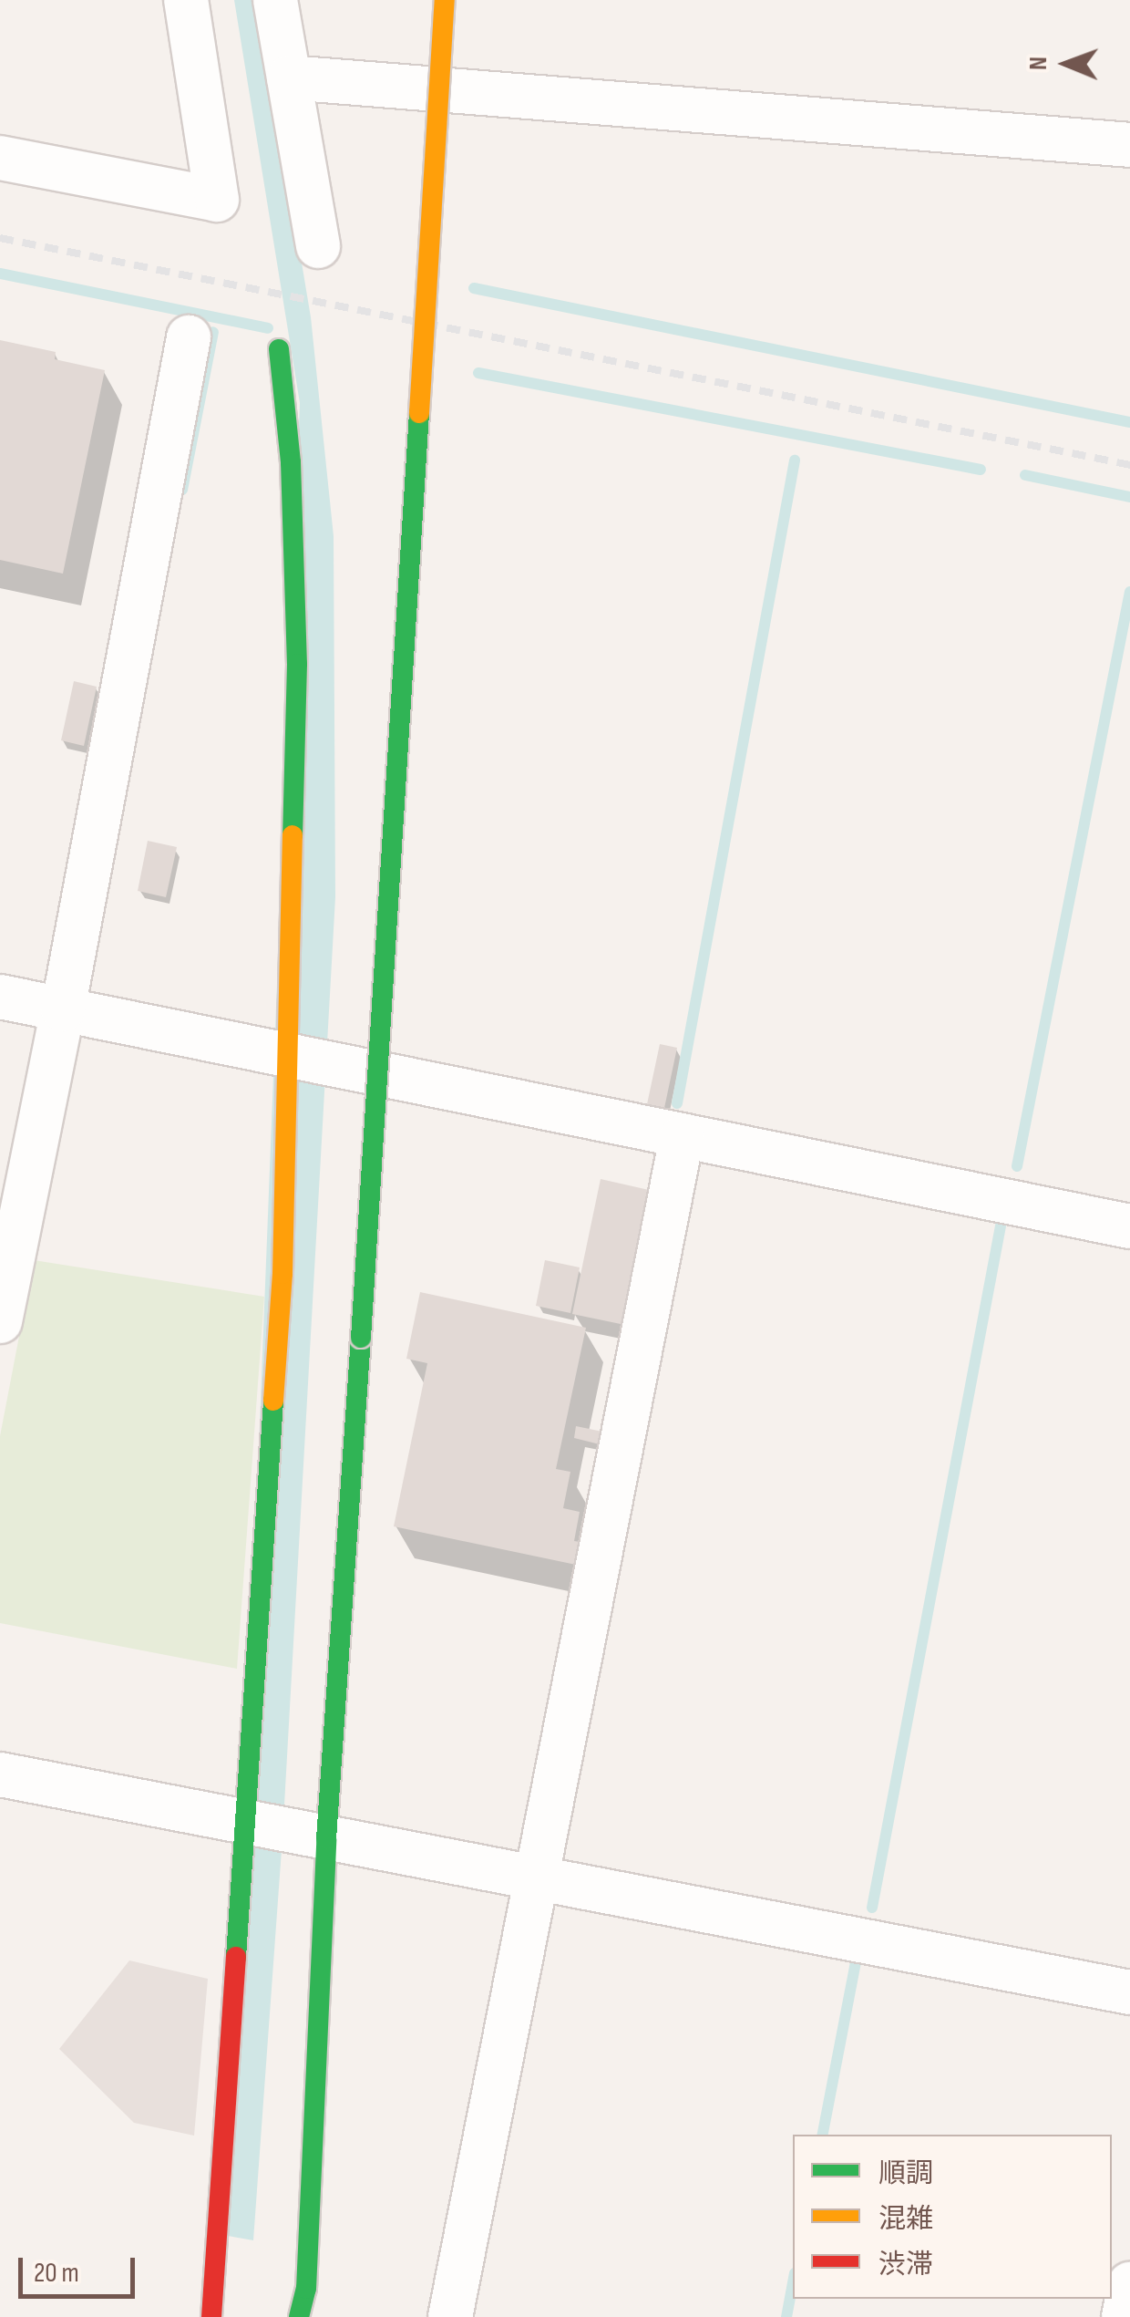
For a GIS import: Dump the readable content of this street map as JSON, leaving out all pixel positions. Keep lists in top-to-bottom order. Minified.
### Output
{"legend":["順調","混雑","渋滞"],"scale_bar":"20 m","north":"left"}
